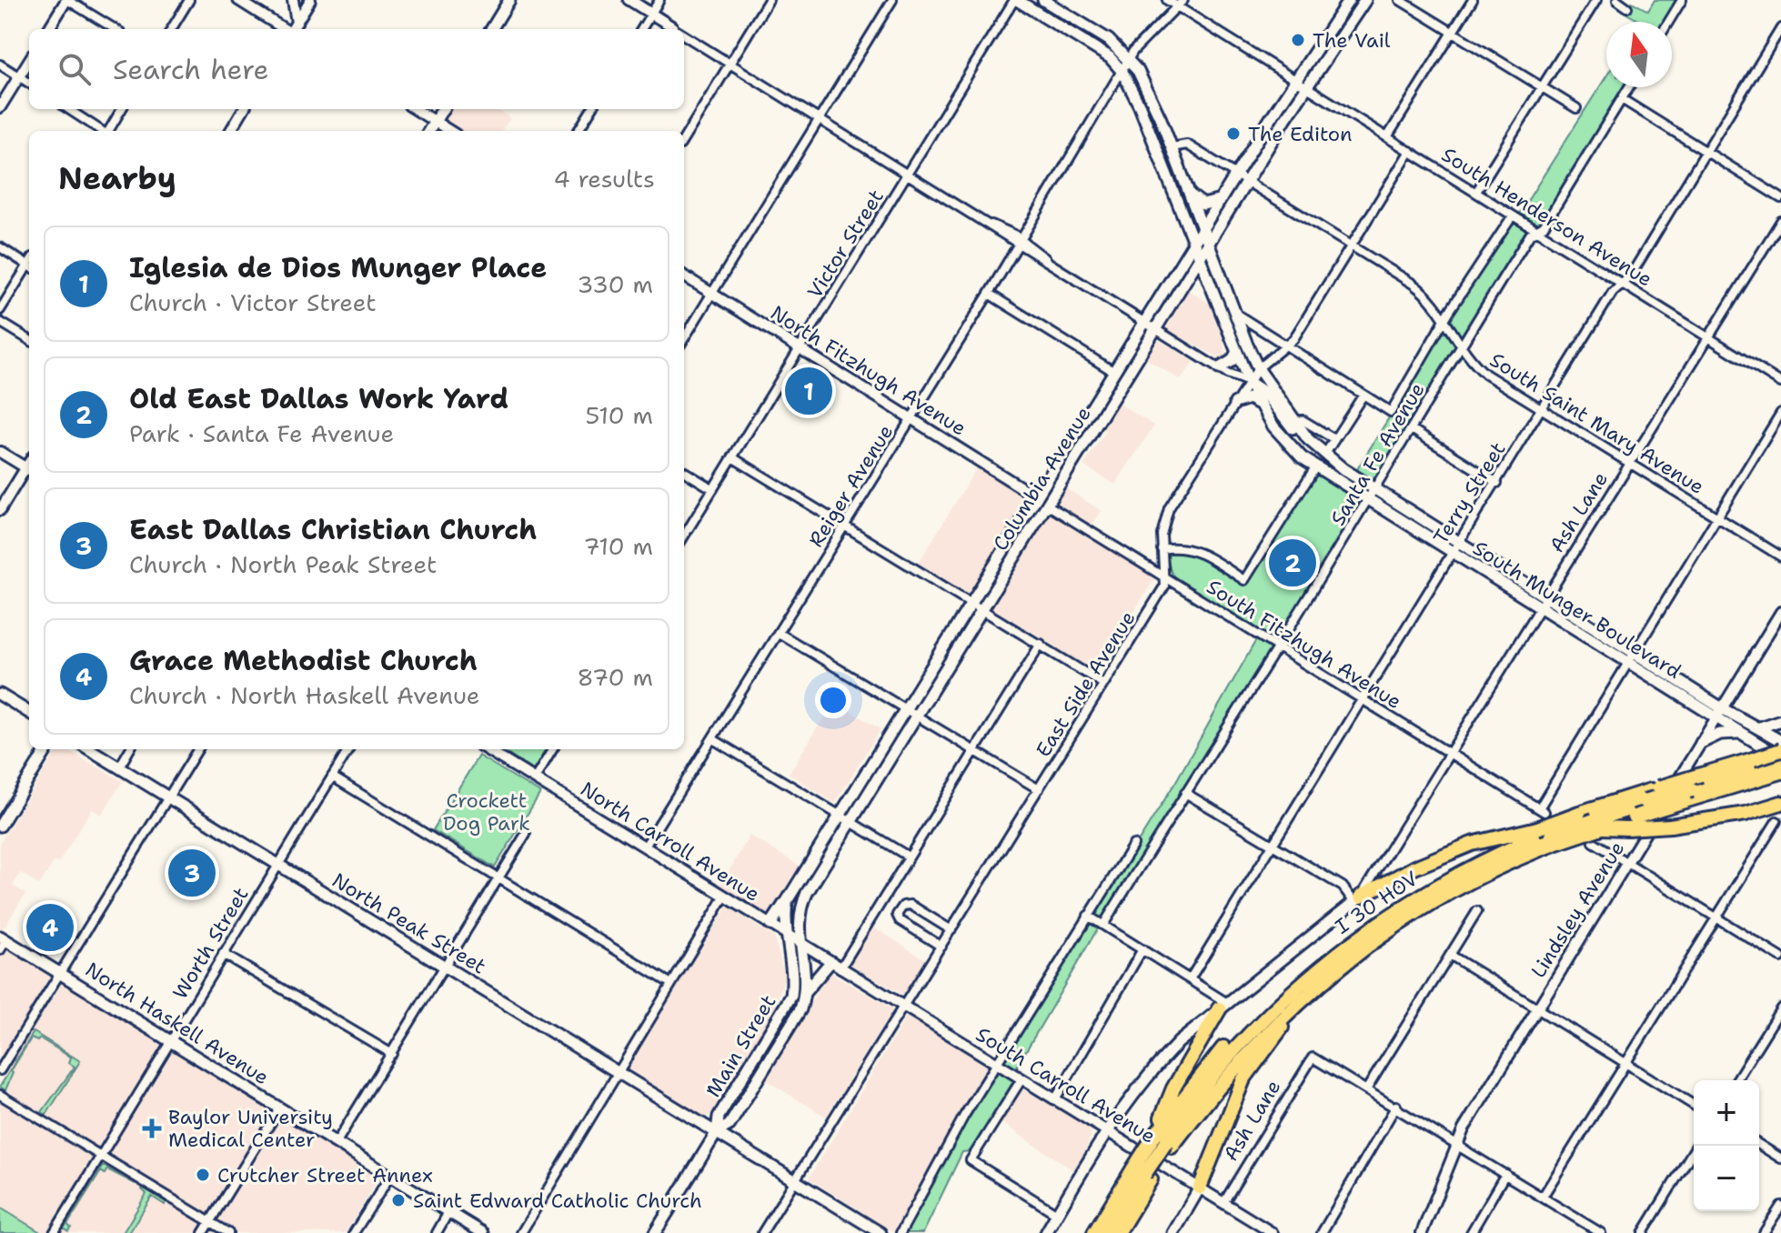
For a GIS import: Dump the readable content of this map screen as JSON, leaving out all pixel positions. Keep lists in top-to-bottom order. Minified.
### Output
{"streets":{"main road":["Columbia Avenue","South Munger Boulevard","North Peak Street","North Haskell Avenue","Main Street"],"street":["South Henderson Avenue","Victor Street","North Fitzhugh Avenue","South Saint Mary Avenue","Santa Fe Avenue","Reiger Avenue","Terry Street","Ash Lane","South Fitzhugh Avenue","East Side Avenue","North Carroll Avenue","Lindsley Avenue","Worth Street","South Carroll Avenue"]},"crossings":[["South Henderson Avenue","Santa Fe Avenue"],["South Henderson Avenue","Columbia Avenue"],["South Henderson Avenue","Reiger Avenue"],["South Henderson Avenue","Terry Street"],["South Henderson Avenue","Ash Lane"],["South Henderson Avenue","East Side Avenue"],["Victor Street","North Fitzhugh Avenue"],["North Fitzhugh Avenue","Columbia Avenue"],["North Fitzhugh Avenue","Reiger Avenue"],["South Saint Mary Avenue","Santa Fe Avenue"],["South Saint Mary Avenue","Columbia Avenue"],["South Saint Mary Avenue","Terry Street"],["South Saint Mary Avenue","Ash Lane"],["South Saint Mary Avenue","South Munger Boulevard"],["South Saint Mary Avenue","East Side Avenue"],["Santa Fe Avenue","South Munger Boulevard"],["Santa Fe Avenue","South Fitzhugh Avenue"],["Columbia Avenue","South Munger Boulevard"],["Columbia Avenue","South Fitzhugh Avenue"],["Columbia Avenue","North Carroll Avenue"],["Columbia Avenue","Main Street"],["Reiger Avenue","South Munger Boulevard"],["Reiger Avenue","North Carroll Avenue"],["Terry Street","South Munger Boulevard"],["Terry Street","South Fitzhugh Avenue"],["Ash Lane","South Munger Boulevard"],["Ash Lane","South Fitzhugh Avenue"],["Ash Lane","South Carroll Avenue"],["South Munger Boulevard","South Fitzhugh Avenue"],["South Munger Boulevard","East Side Avenue"],["South Munger Boulevard","Lindsley Avenue"],["South Fitzhugh Avenue","East Side Avenue"],["East Side Avenue","North Peak Street"],["East Side Avenue","South Carroll Avenue"],["North Carroll Avenue","Main Street"],["North Carroll Avenue","South Carroll Avenue"],["North Peak Street","Worth Street"],["North Peak Street","Main Street"],["Worth Street","North Haskell Avenue"],["Main Street","South Carroll Avenue"]],"parks":["Crockett Dog Park"],"places":{"other":["The Vail","The Editon","Crutcher Street Annex","Saint Edward Catholic Church"],"health":["Baylor University Medical Center"]},"north":"top","page":{"search":"Search here","heading":["Nearby","4 results"],"list":[{"mark":"1","name":"Iglesia de Dios Munger Place","note":"Church · Victor Street","value":"330 m"},{"mark":"2","name":"Old East Dallas Work Yard","note":"Park · Santa Fe Avenue","value":"510 m"},{"mark":"3","name":"East Dallas Christian Church","note":"Church · North Peak Street","value":"710 m"},{"mark":"4","name":"Grace Methodist Church","note":"Church · North Haskell Avenue","value":"870 m"}],"pins":["1","2","3","4"],"map_buttons":["+","−"]}}
